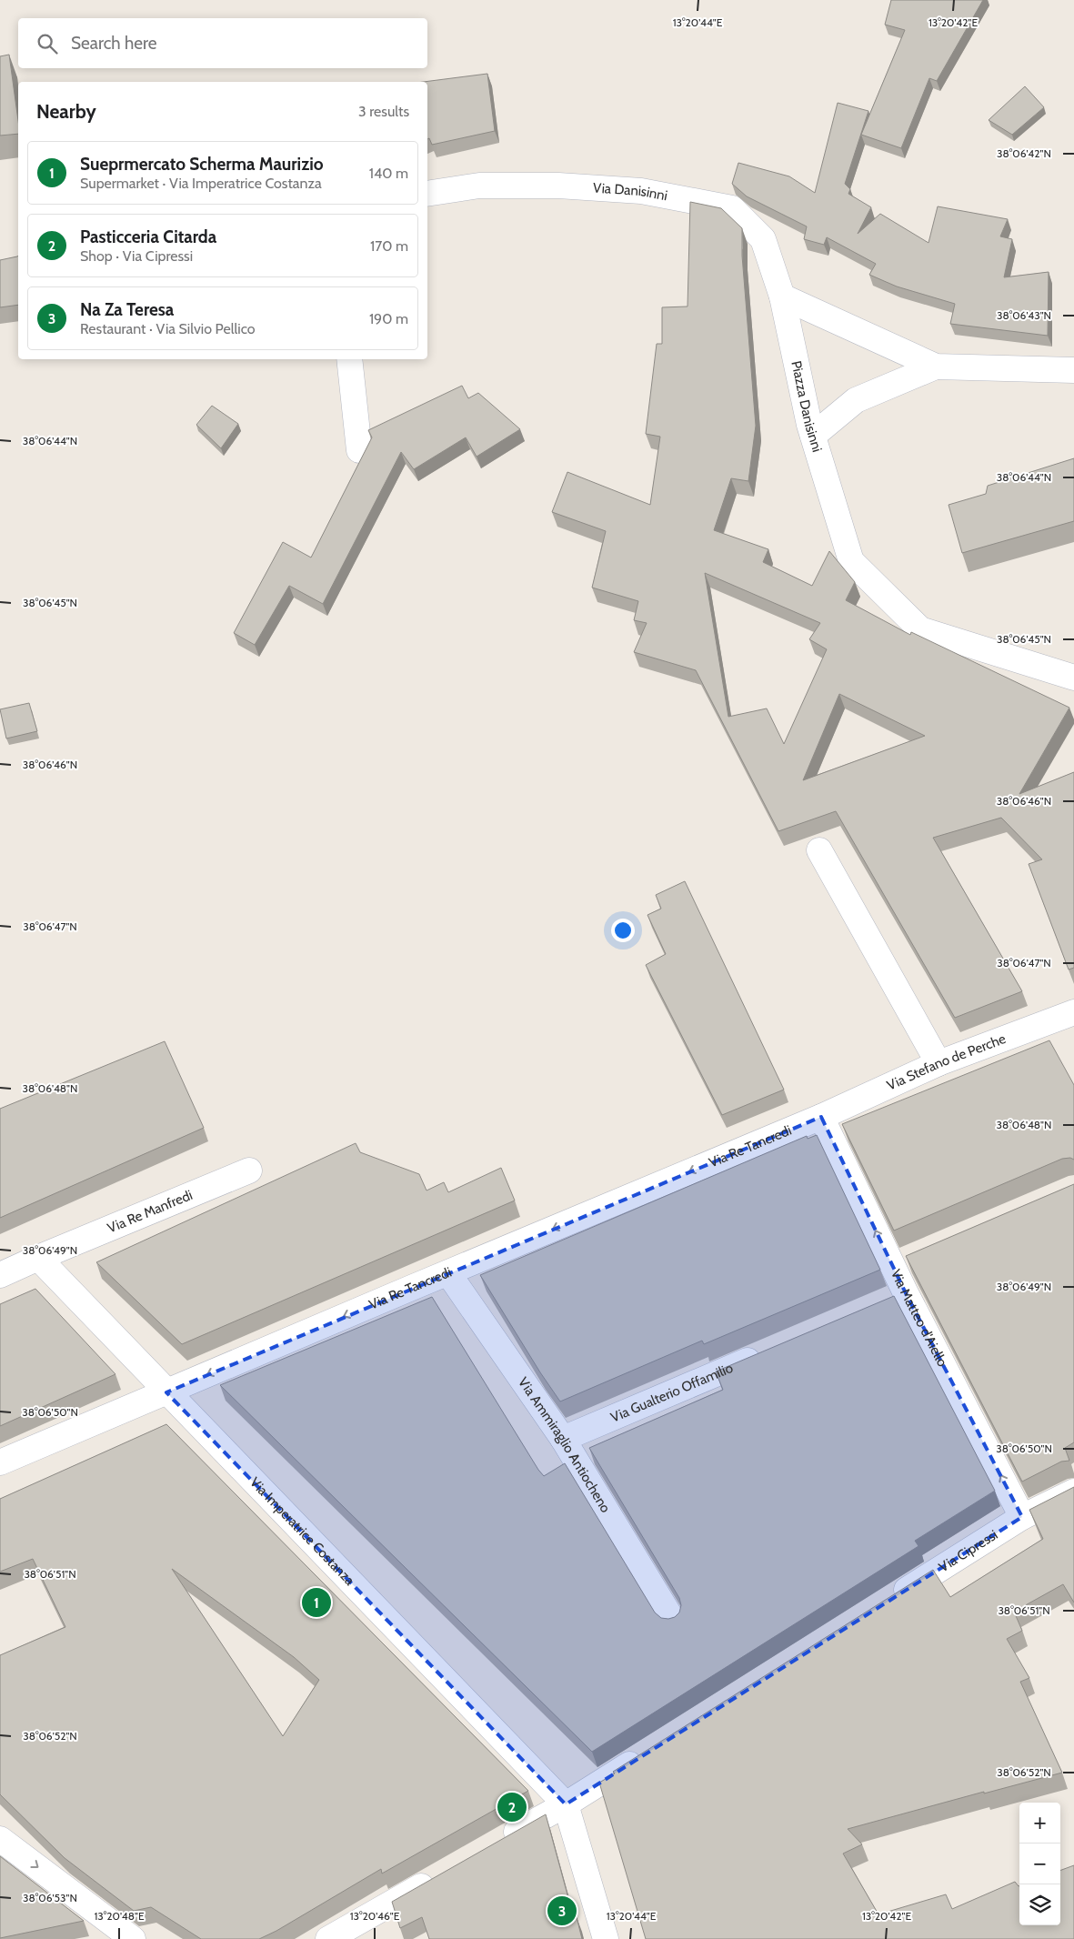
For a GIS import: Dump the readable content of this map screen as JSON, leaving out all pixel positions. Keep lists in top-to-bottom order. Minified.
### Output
{"streets":{"street":["Via Danisinni","Piazza Danisinni","Via Stefano de Perche","Via Re Tancredi","Via Re Manfredi","Via Matteo d'Aiello","Via Gualterio Offamilio","Via Ammiraglio Antiocheno","Via Imperatrice Costanza","Via Cipressi"]},"crossings":[["Via Danisinni","Piazza Danisinni"],["Via Stefano de Perche","Via Re Tancredi"],["Via Stefano de Perche","Via Matteo d'Aiello"],["Via Re Tancredi","Via Matteo d'Aiello"],["Via Re Tancredi","Via Ammiraglio Antiocheno"],["Via Re Tancredi","Via Imperatrice Costanza"],["Via Re Manfredi","Via Imperatrice Costanza"],["Via Matteo d'Aiello","Via Cipressi"],["Via Gualterio Offamilio","Via Ammiraglio Antiocheno"]],"one_way":["Via Re Tancredi","Via Matteo d'Aiello"],"page":{"search":"Search here","heading":["Nearby","3 results"],"list":[{"mark":"1","name":"Sueprmercato Scherma Maurizio","note":"Supermarket · Via Imperatrice Costanza","value":"140 m"},{"mark":"2","name":"Pasticceria Citarda","note":"Shop · Via Cipressi","value":"170 m"},{"mark":"3","name":"Na Za Teresa","note":"Restaurant · Via Silvio Pellico","value":"190 m"}],"pins":["1","2","3"],"map_buttons":["+","−"]},"coordinates":["13°20'44\"E","13°20'42\"E","38°06'42\"N","38°06'43\"N","38°06'44\"N","38°06'45\"N","38°06'46\"N","38°06'47\"N","38°06'48\"N","38°06'49\"N","38°06'50\"N","38°06'51\"N","38°06'52\"N","38°06'53\"N","13°20'48\"E","13°20'46\"E"]}
